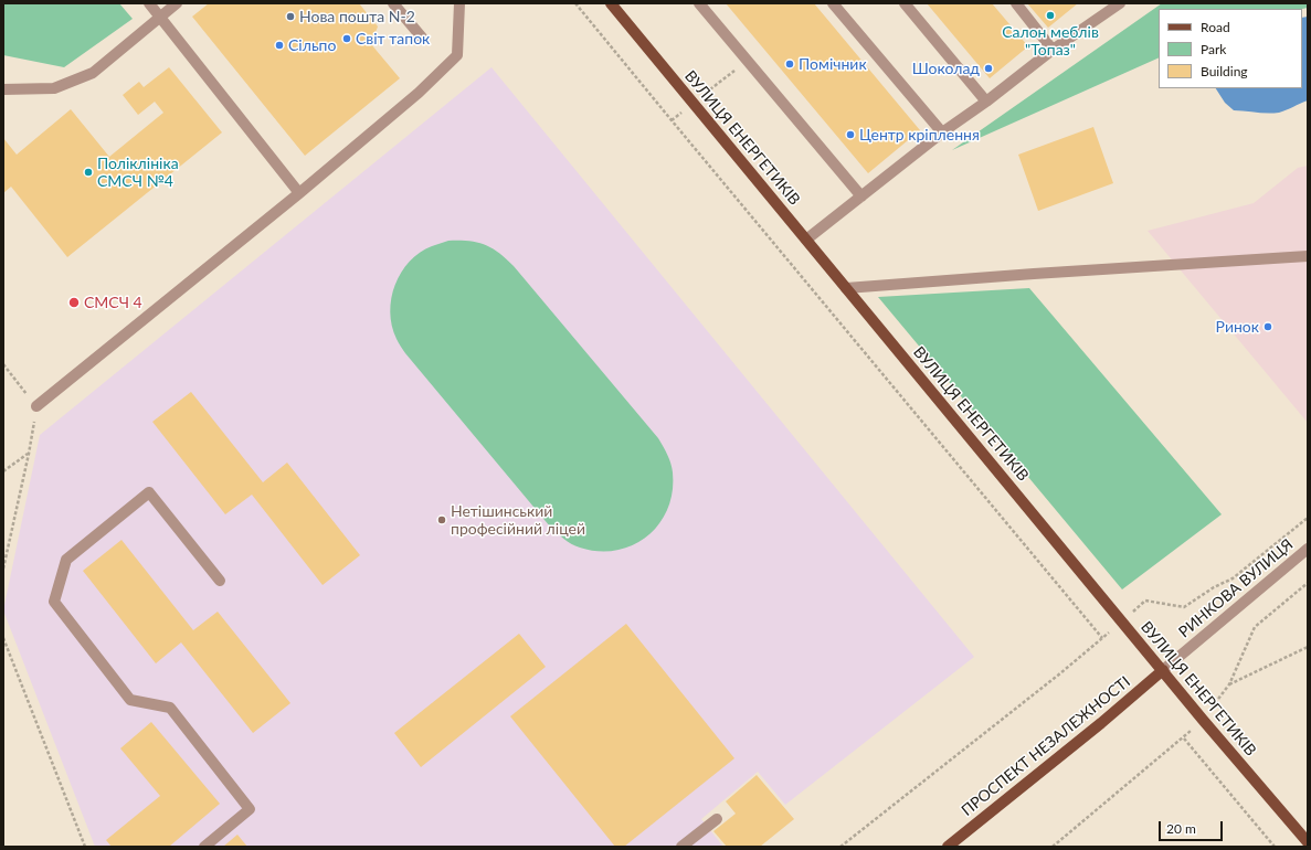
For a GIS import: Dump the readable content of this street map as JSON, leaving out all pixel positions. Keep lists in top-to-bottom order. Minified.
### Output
{"streets":{"main road":["ВУЛИЦЯ ЕНЕРГЕТИКІВ","ПРОСПЕКТ НЕЗАЛЕЖНОСТІ"],"lane":["РИНКОВА ВУЛИЦЯ"]},"crossings":[["ВУЛИЦЯ ЕНЕРГЕТИКІВ","РИНКОВА ВУЛИЦЯ"],["ВУЛИЦЯ ЕНЕРГЕТИКІВ","ПРОСПЕКТ НЕЗАЛЕЖНОСТІ"],["РИНКОВА ВУЛИЦЯ","ПРОСПЕКТ НЕЗАЛЕЖНОСТІ"]],"places":["Салон меблів \"Топаз\"","Нова пошта N-2","Світ тапок","Сільпо","Помічник","Шоколад","Центр кріплення","Поліклініка СМСЧ №4","СМСЧ 4","Ринок","Нетішинський професійний ліцей"],"legend":["Road","Park","Building"],"scale_bar":"20 m"}
